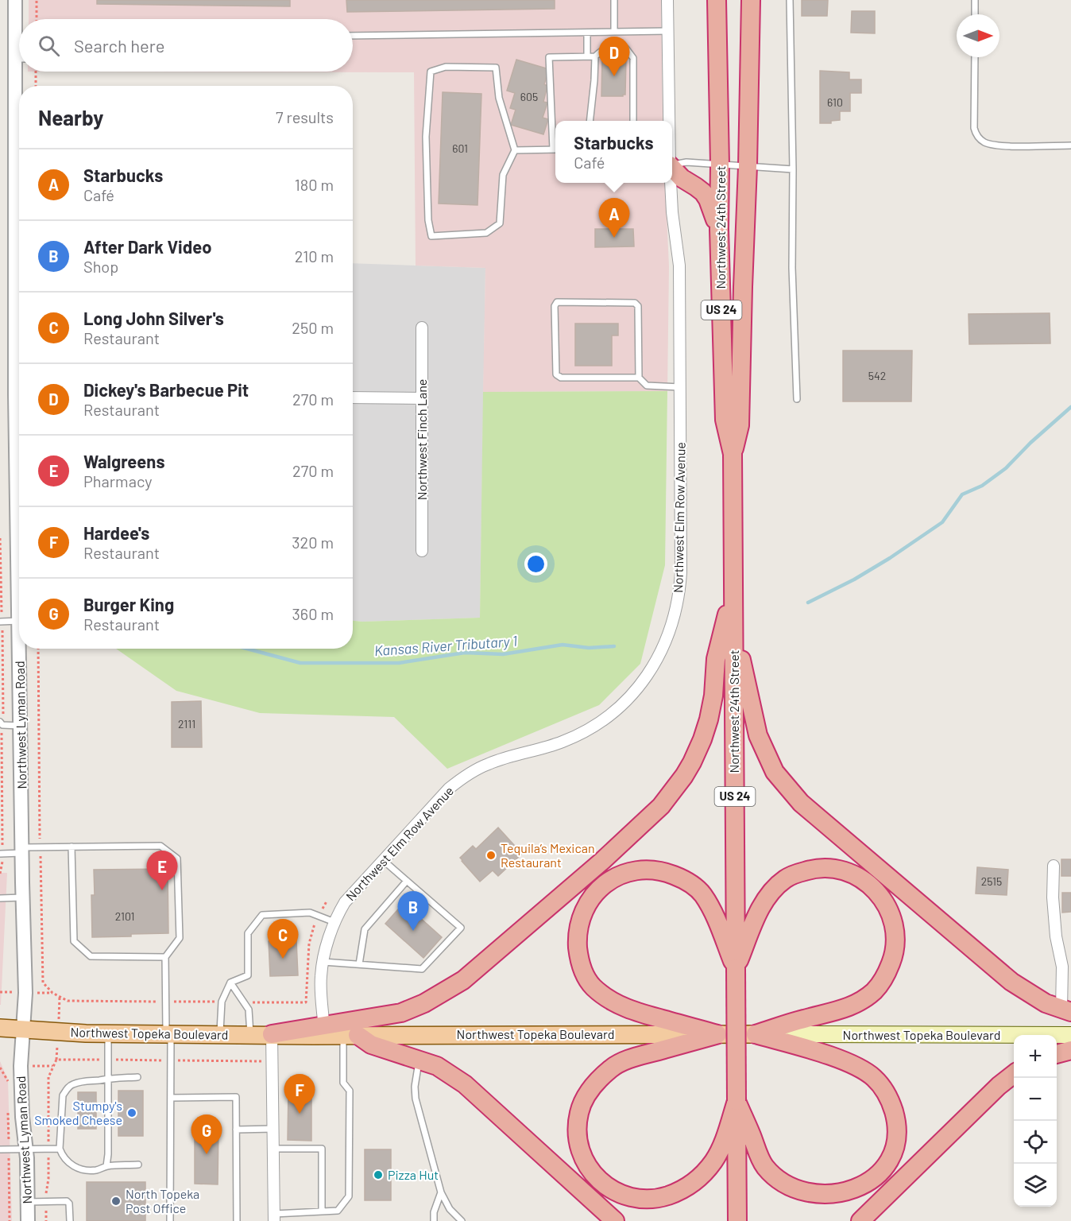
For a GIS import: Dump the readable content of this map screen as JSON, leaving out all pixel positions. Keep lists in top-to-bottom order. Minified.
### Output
{"streets":{"highway":["Northwest 24th Street","US 24"],"main road":["Northwest Topeka Boulevard"],"street":["Northwest Finch Lane","Northwest Elm Row Avenue","Northwest Lyman Road"]},"crossings":[["Northwest 24th Street","US 24"],["Northwest Elm Row Avenue","Northwest Topeka Boulevard"],["Northwest Lyman Road","Northwest Topeka Boulevard"]],"water":["Kansas River Tributary 1"],"places":["Tequila’s Mexican Restaurant","Stumpy's Smoked Cheese","Pizza Hut","North Topeka Post Office"],"house_numbers":["605","610","601","542","2111","2515","2101"],"north":"right","page":{"search":"Search here","pins":["D","A","E","B","C","F","G"],"heading":["Nearby","7 results"],"popup":["Starbucks","Café"],"list":[{"mark":"A","name":"Starbucks","note":"Café","value":"180 m"},{"mark":"B","name":"After Dark Video","note":"Shop","value":"210 m"},{"mark":"C","name":"Long John Silver's","note":"Restaurant","value":"250 m"},{"mark":"D","name":"Dickey's Barbecue Pit","note":"Restaurant","value":"270 m"},{"mark":"E","name":"Walgreens","note":"Pharmacy","value":"270 m"},{"mark":"F","name":"Hardee's","note":"Restaurant","value":"320 m"},{"mark":"G","name":"Burger King","note":"Restaurant","value":"360 m"}],"map_buttons":["+","−"]}}
